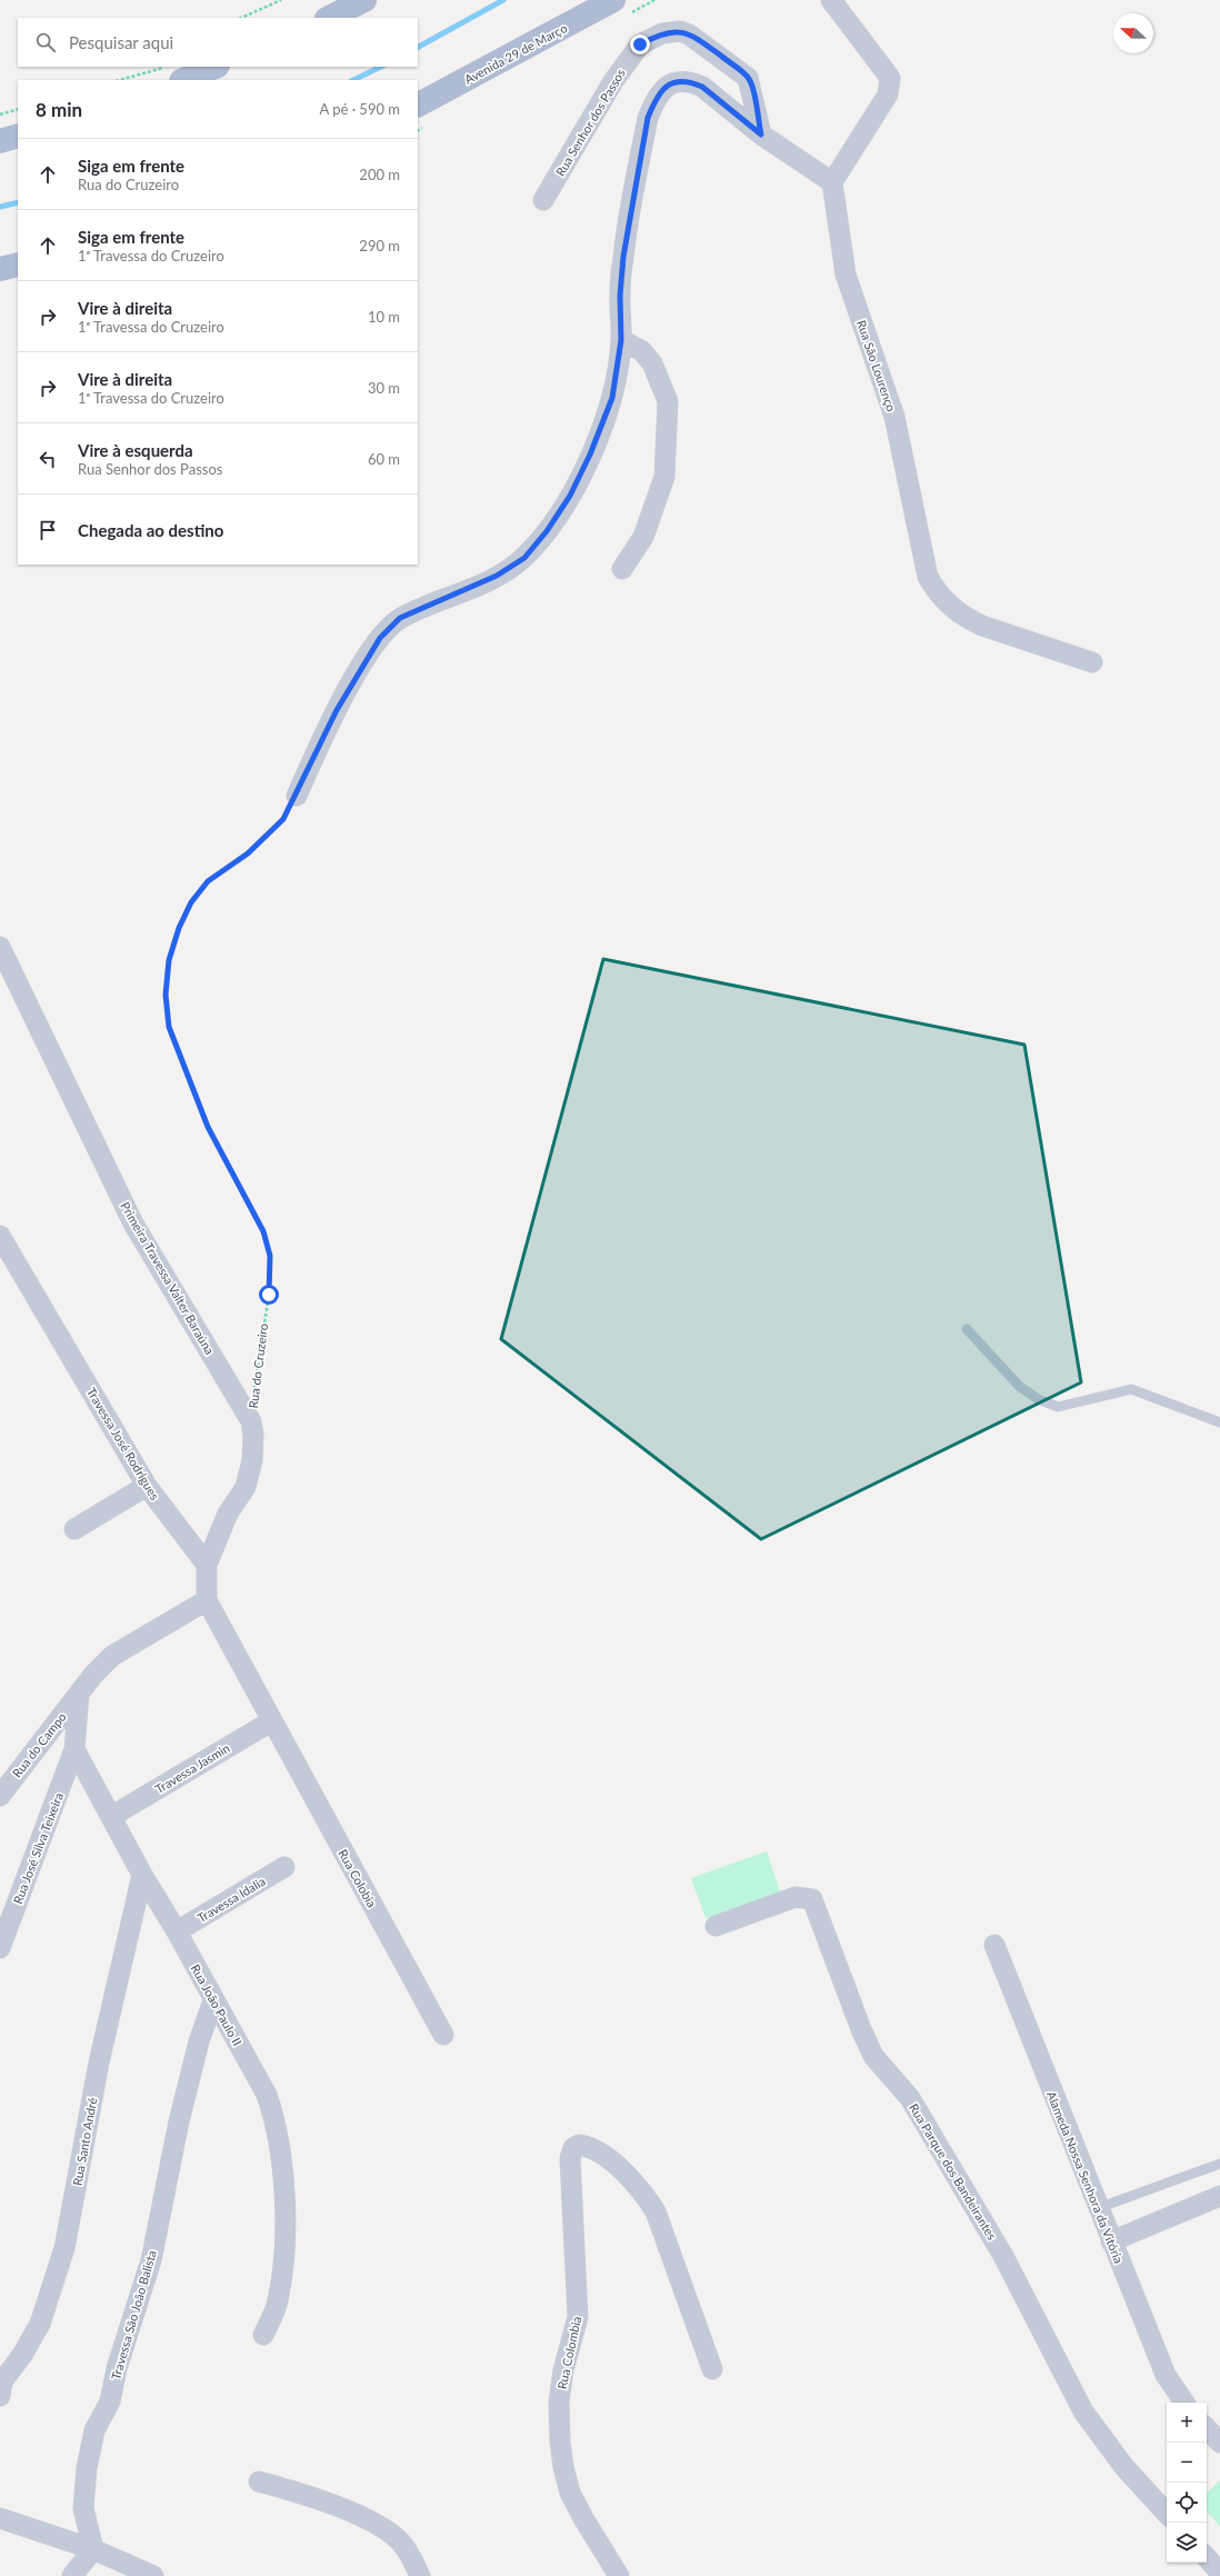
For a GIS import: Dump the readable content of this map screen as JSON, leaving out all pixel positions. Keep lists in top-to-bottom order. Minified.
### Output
{"streets":{"main road":["Avenida 29 de Março"],"street":["Rua Senhor dos Passos","Rua São Lourenço","Primeira Travessa Valter Baraúna","Travessa José Rodrigues","Rua do Campo","Travessa Jasmin","Rua José Silva Teixeira","Rua Colobia","Travessa Idalia","Rua João Paulo II","Rua Santo André","Rua Parque dos Bandeirantes","Alameda Nossa Senhora da Vitória","Travessa São João Balista","Rua Colombia"],"path":["Rua do Cruzeiro"]},"crossings":[["Primeira Travessa Valter Baraúna","Rua do Cruzeiro"],["Primeira Travessa Valter Baraúna","Travessa José Rodrigues"],["Travessa Jasmin","Rua Colobia"],["Travessa Jasmin","Rua João Paulo II"],["Rua José Silva Teixeira","Rua João Paulo II"],["Travessa Idalia","Rua João Paulo II"],["Rua João Paulo II","Rua Santo André"],["Rua João Paulo II","Travessa São João Balista"]],"north":"left","page":{"search":"Pesquisar aqui","heading":["8 min","A pé · 590 m"],"list":[["Siga em frente","Rua do Cruzeiro","200 m"],["Siga em frente","1ᵃ Travessa do Cruzeiro","290 m"],["Vire à direita","1ᵃ Travessa do Cruzeiro","10 m"],["Vire à direita","1ᵃ Travessa do Cruzeiro","30 m"],["Vire à esquerda","Rua Senhor dos Passos","60 m"],"Chegada ao destino"],"map_buttons":["+","−"]}}
